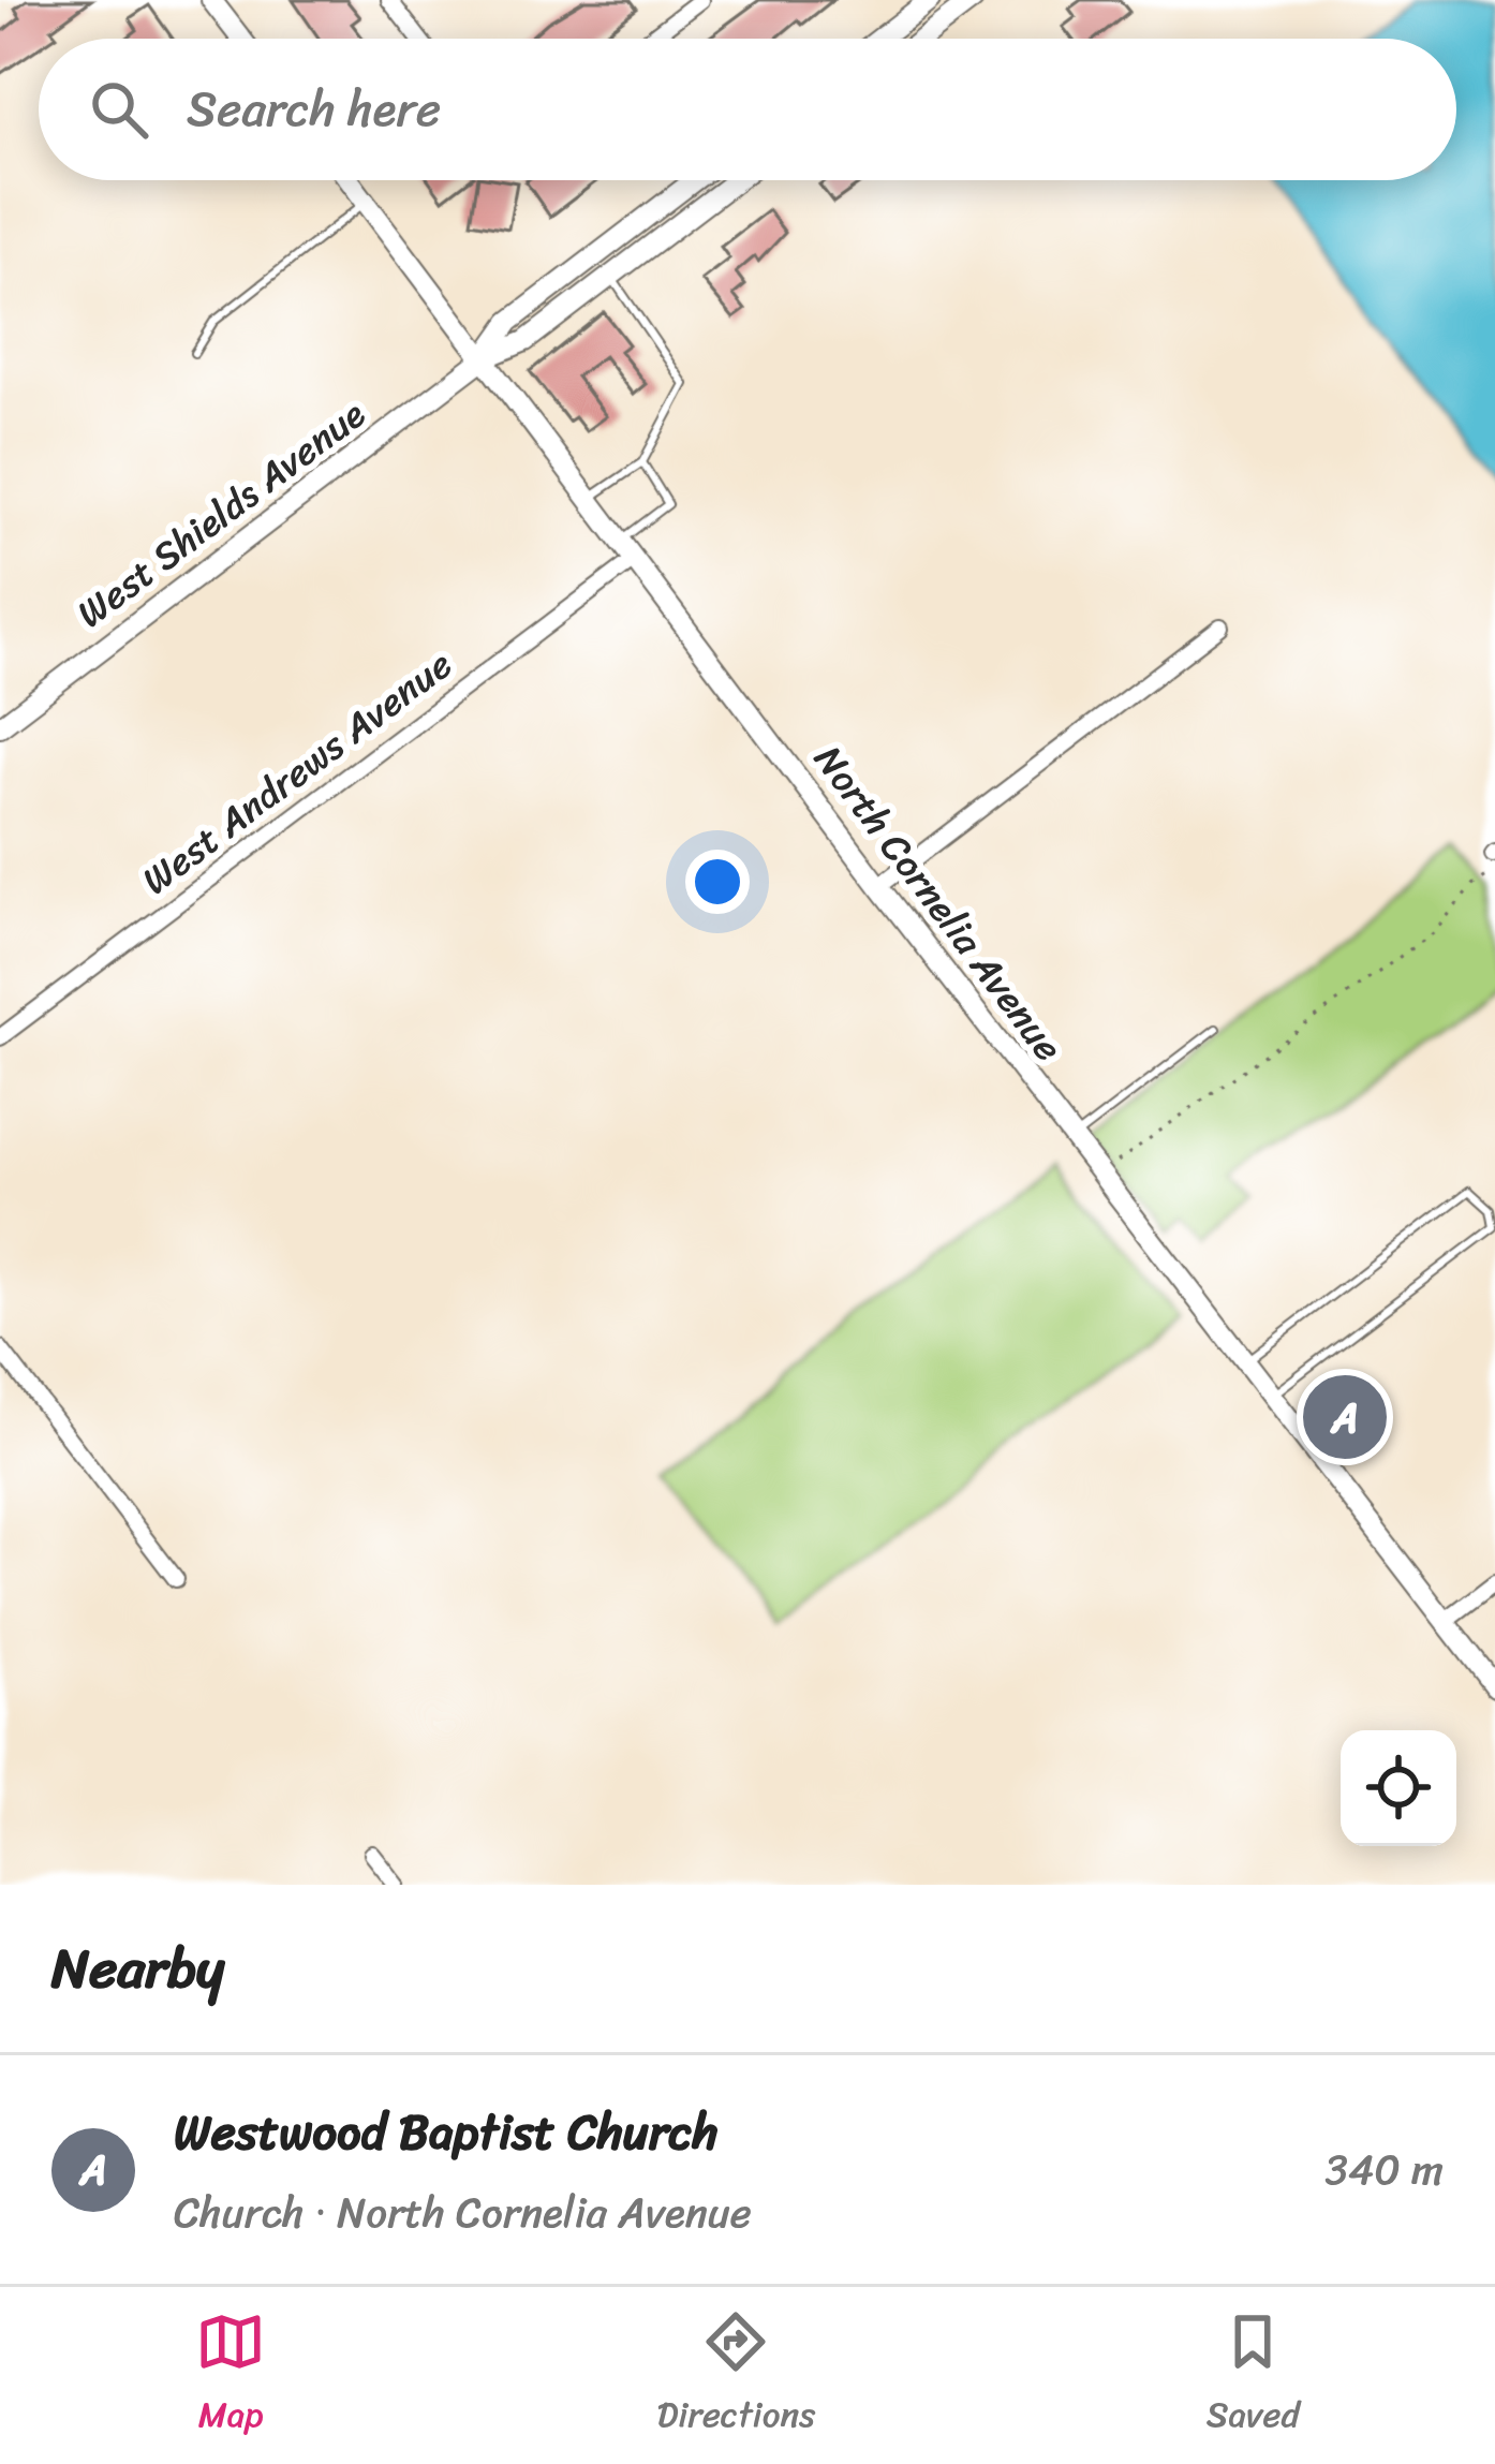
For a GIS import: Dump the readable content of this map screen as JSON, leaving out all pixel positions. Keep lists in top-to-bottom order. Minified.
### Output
{"streets":{"street":["West Shields Avenue","West Andrews Avenue","North Cornelia Avenue"]},"crossings":[["West Shields Avenue","North Cornelia Avenue"],["West Andrews Avenue","North Cornelia Avenue"]],"page":{"search":"Search here","pins":"A","heading":"Nearby","list":[{"mark":"A","name":"Westwood Baptist Church","note":"Church · North Cornelia Avenue","value":"340 m"}],"nav":["Map","Directions","Saved"]}}
